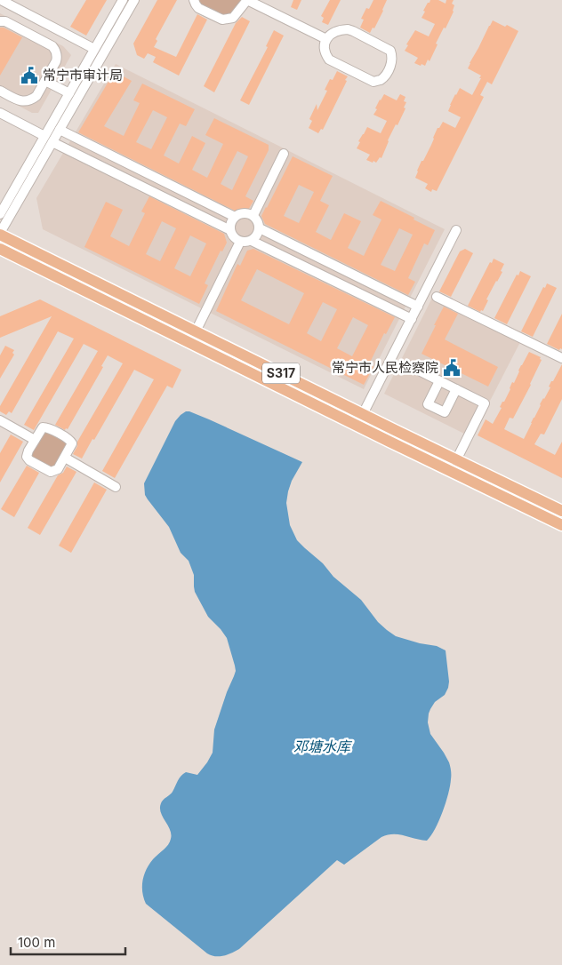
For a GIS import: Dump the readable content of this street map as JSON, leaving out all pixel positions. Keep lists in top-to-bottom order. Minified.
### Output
{"streets":{"main road":["S317"]},"water":["邓塘水库"],"places":{"public building":["常宁市审计局","常宁市人民检察院"]},"scale_bar":"100 m"}
